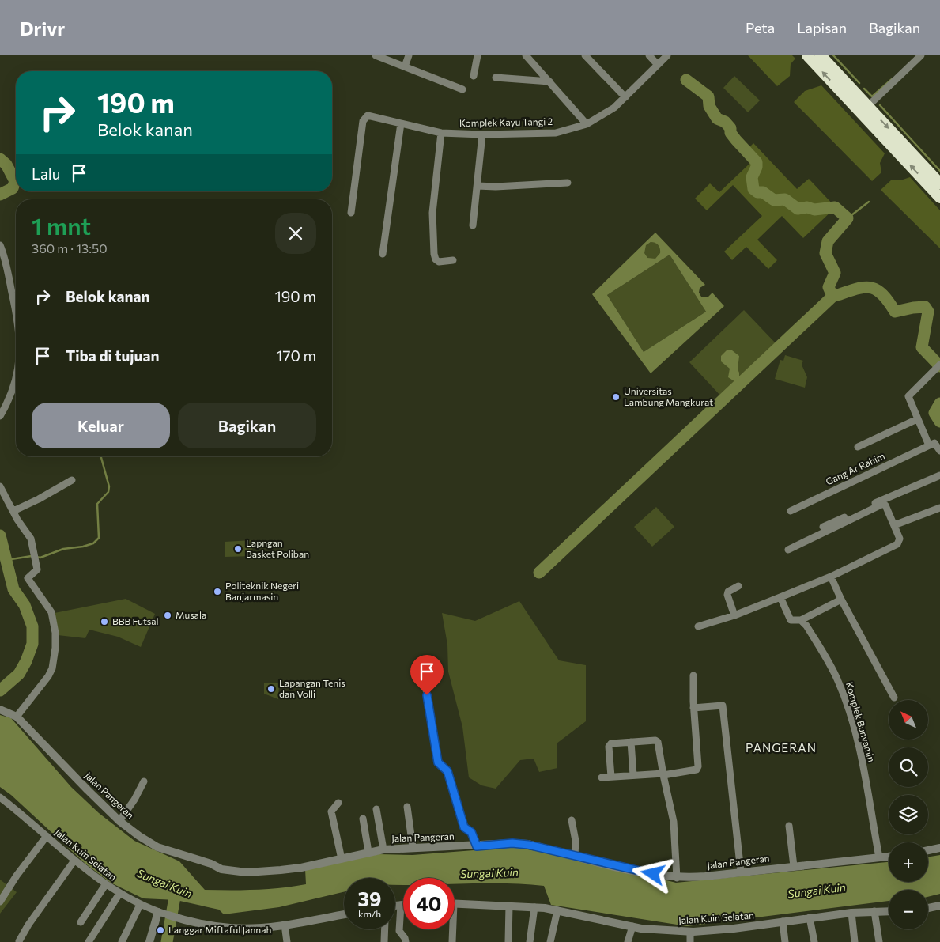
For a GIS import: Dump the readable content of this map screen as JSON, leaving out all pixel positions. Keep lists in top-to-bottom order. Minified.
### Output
{"streets":{"street":["Komplek Kayu Tangi 2","Gang Ar Rahim","Komplek Bunyamin","Jalan Pangeran","Jalan Kuin Selatan"]},"crossings":[["Komplek Bunyamin","Jalan Pangeran"]],"districts":["PANGERAN"],"water":["Sungai Kuin"],"places":["Universitas Lambung Mangkurat","Lapngan Basket Poliban","Politeknik Negeri Banjarmasin","Musala","BBB Futsal","Lapangan Tenis dan Volli","Langgar Miftaful Jannah"],"north":"top left","page":{"header":"Drivr","nav":["Peta","Lapisan","Bagikan"],"turn":["190 m","Belok kanan"],"then":"Lalu","heading":["1 mnt","360 m · 13:50"],"list":[{"name":"Belok kanan","value":"190 m"},{"name":"Tiba di tujuan","value":"170 m"}],"buttons":["Keluar","Bagikan"],"map_buttons":["+","−"],"speed":"39 km/h","limit":"40"}}
